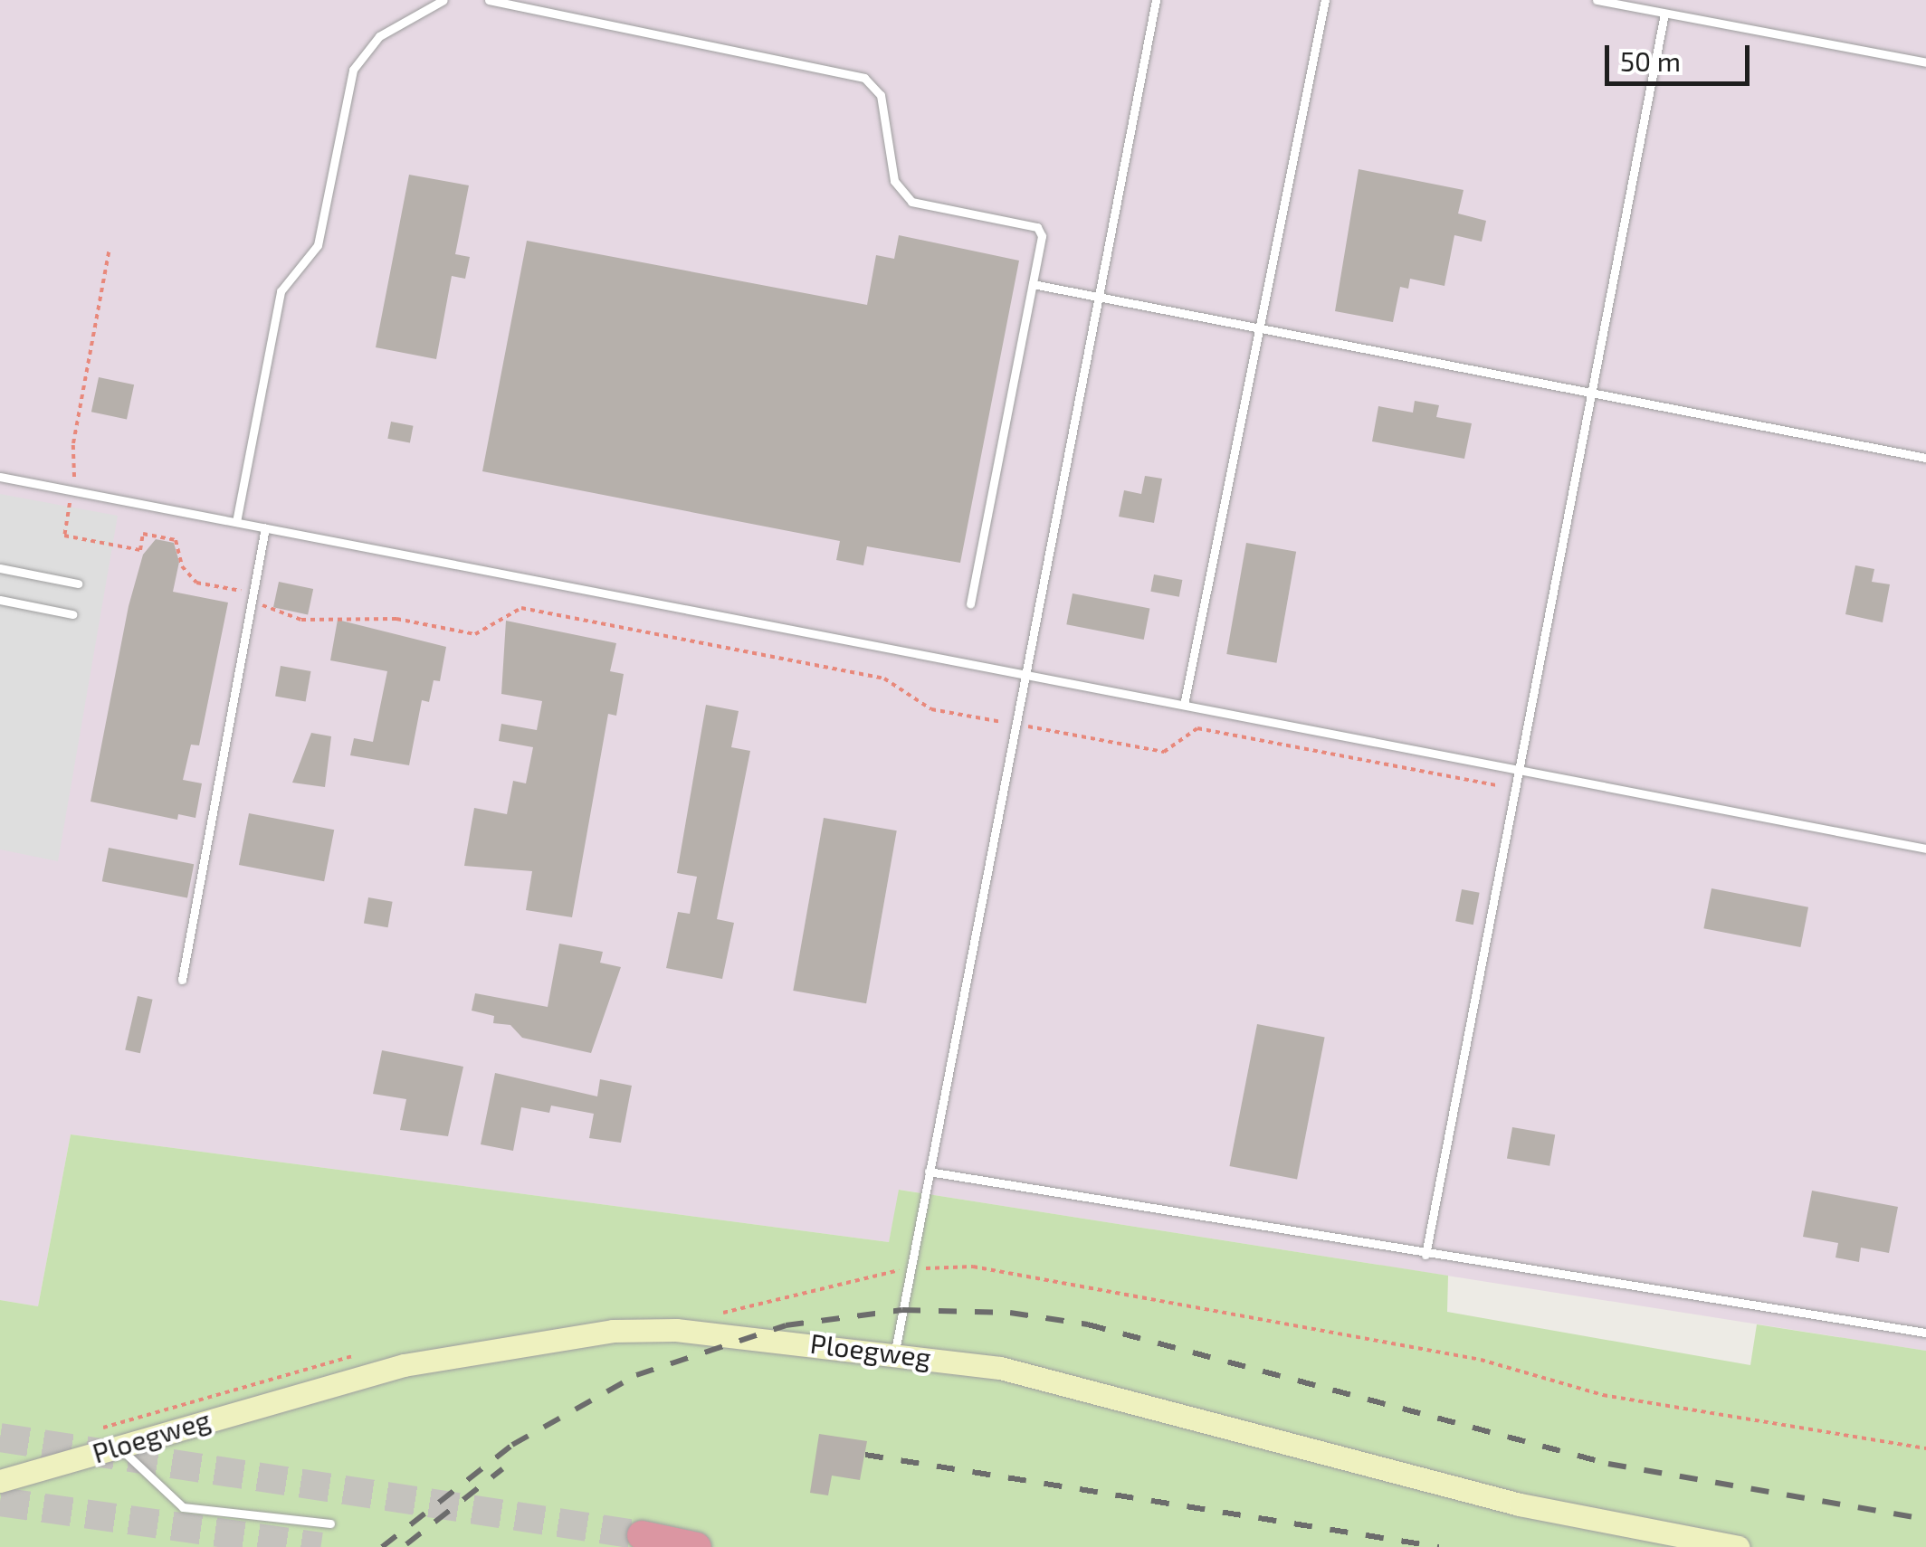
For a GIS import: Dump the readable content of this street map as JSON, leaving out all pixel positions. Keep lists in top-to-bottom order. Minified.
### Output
{"streets":{"street":["Ploegweg"]},"scale_bar":"50 m"}
